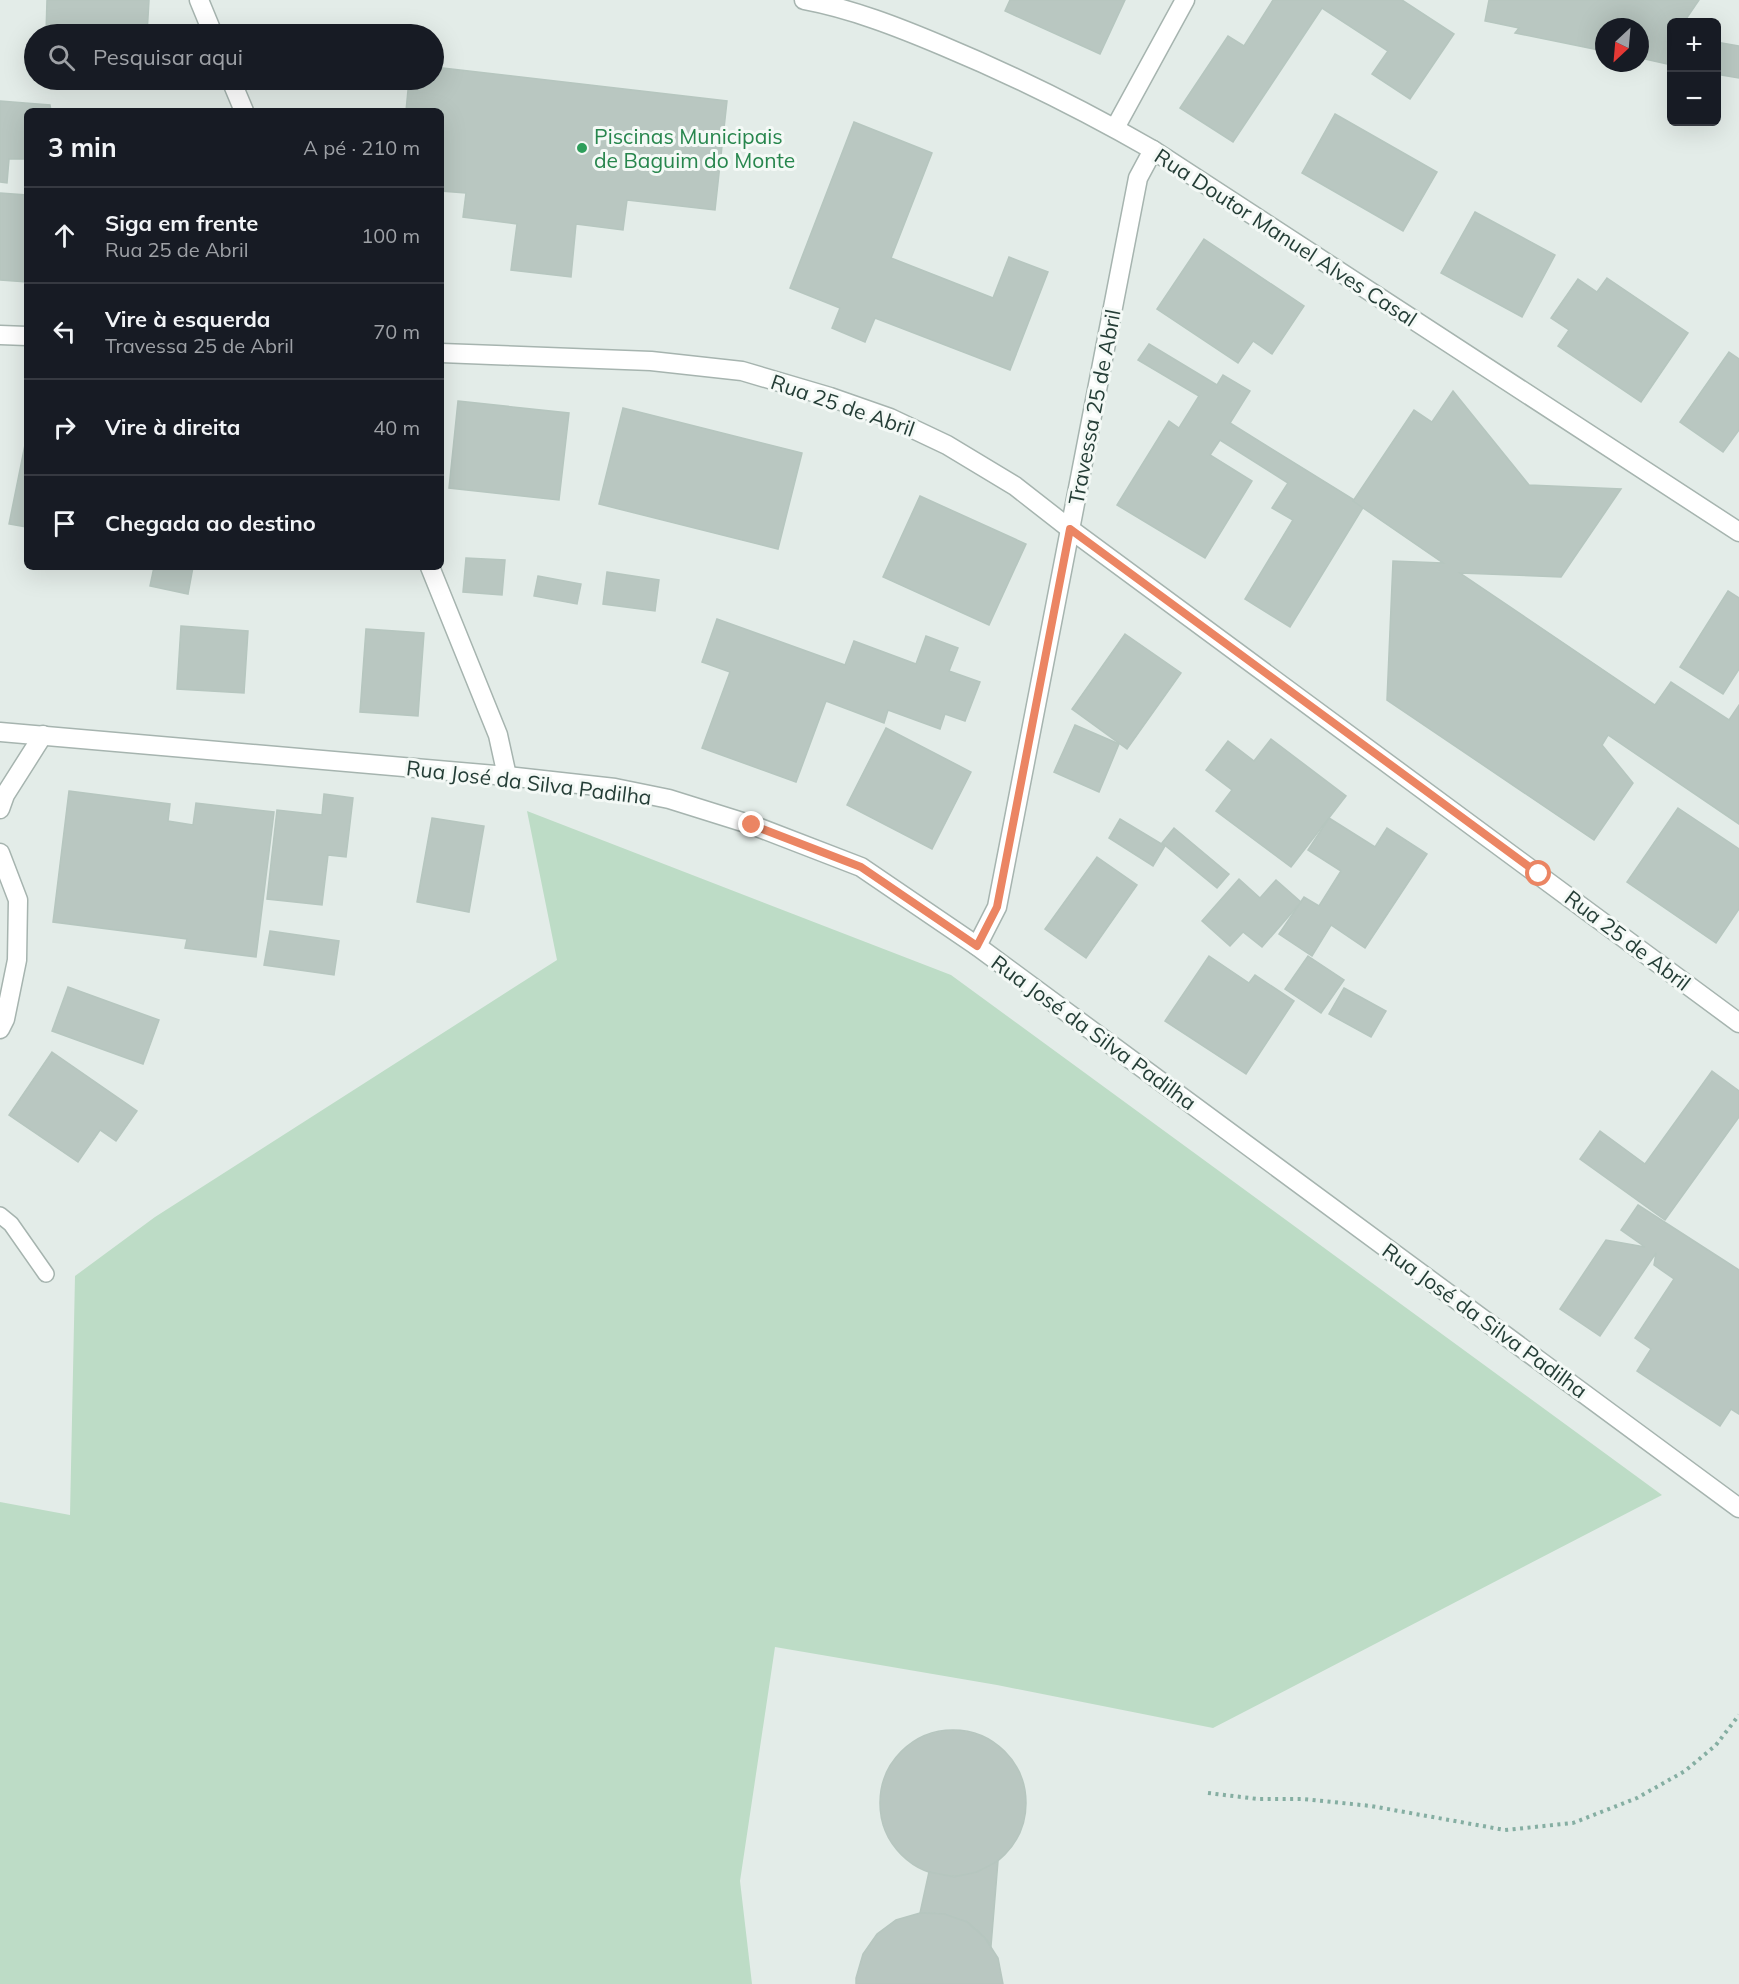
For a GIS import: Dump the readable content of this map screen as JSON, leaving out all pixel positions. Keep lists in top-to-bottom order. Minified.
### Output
{"streets":{"street":["Rua Doutor Manuel Alves Casal","Rua 25 de Abril","Travessa 25 de Abril","Rua José da Silva Padilha"]},"crossings":[["Rua Doutor Manuel Alves Casal","Travessa 25 de Abril"],["Rua 25 de Abril","Travessa 25 de Abril"],["Travessa 25 de Abril","Rua José da Silva Padilha"]],"places":["Piscinas Municipais de Baguim do Monte"],"north":"bottom left","page":{"map_buttons":["+","−"],"search":"Pesquisar aqui","heading":["3 min","A pé · 210 m"],"list":[["Siga em frente","Rua 25 de Abril","100 m"],["Vire à esquerda","Travessa 25 de Abril","70 m"],["Vire à direita","40 m"],"Chegada ao destino"]}}
